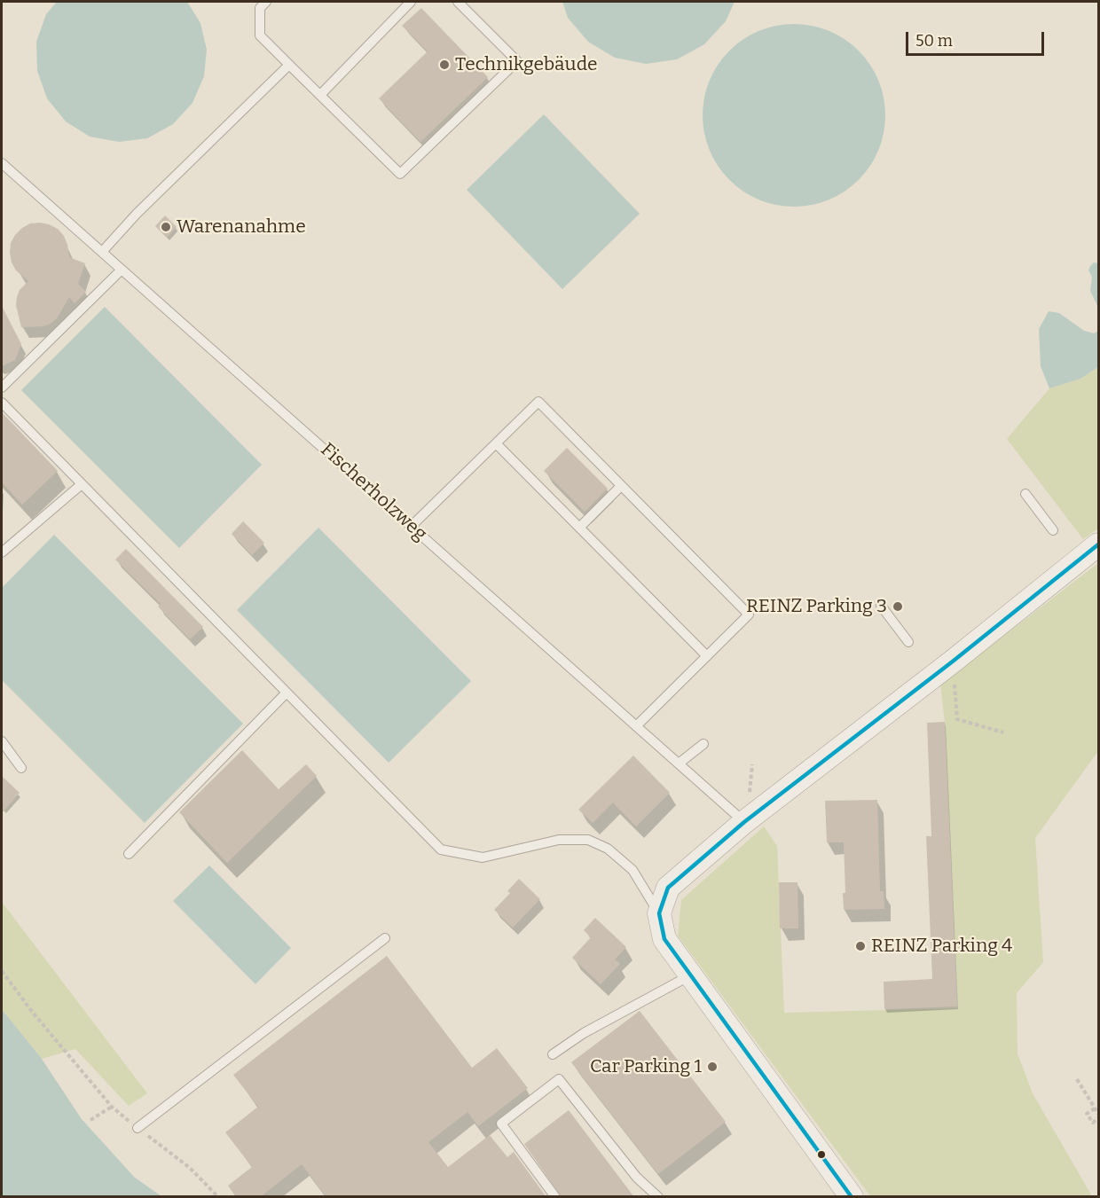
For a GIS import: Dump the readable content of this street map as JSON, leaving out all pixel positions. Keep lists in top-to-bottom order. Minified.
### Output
{"streets":{"lane":["Fischerholzweg"]},"places":["Technikgebäude","Warenanahme","REINZ Parking 3","REINZ Parking 4","Car Parking 1"],"scale_bar":"50 m"}
